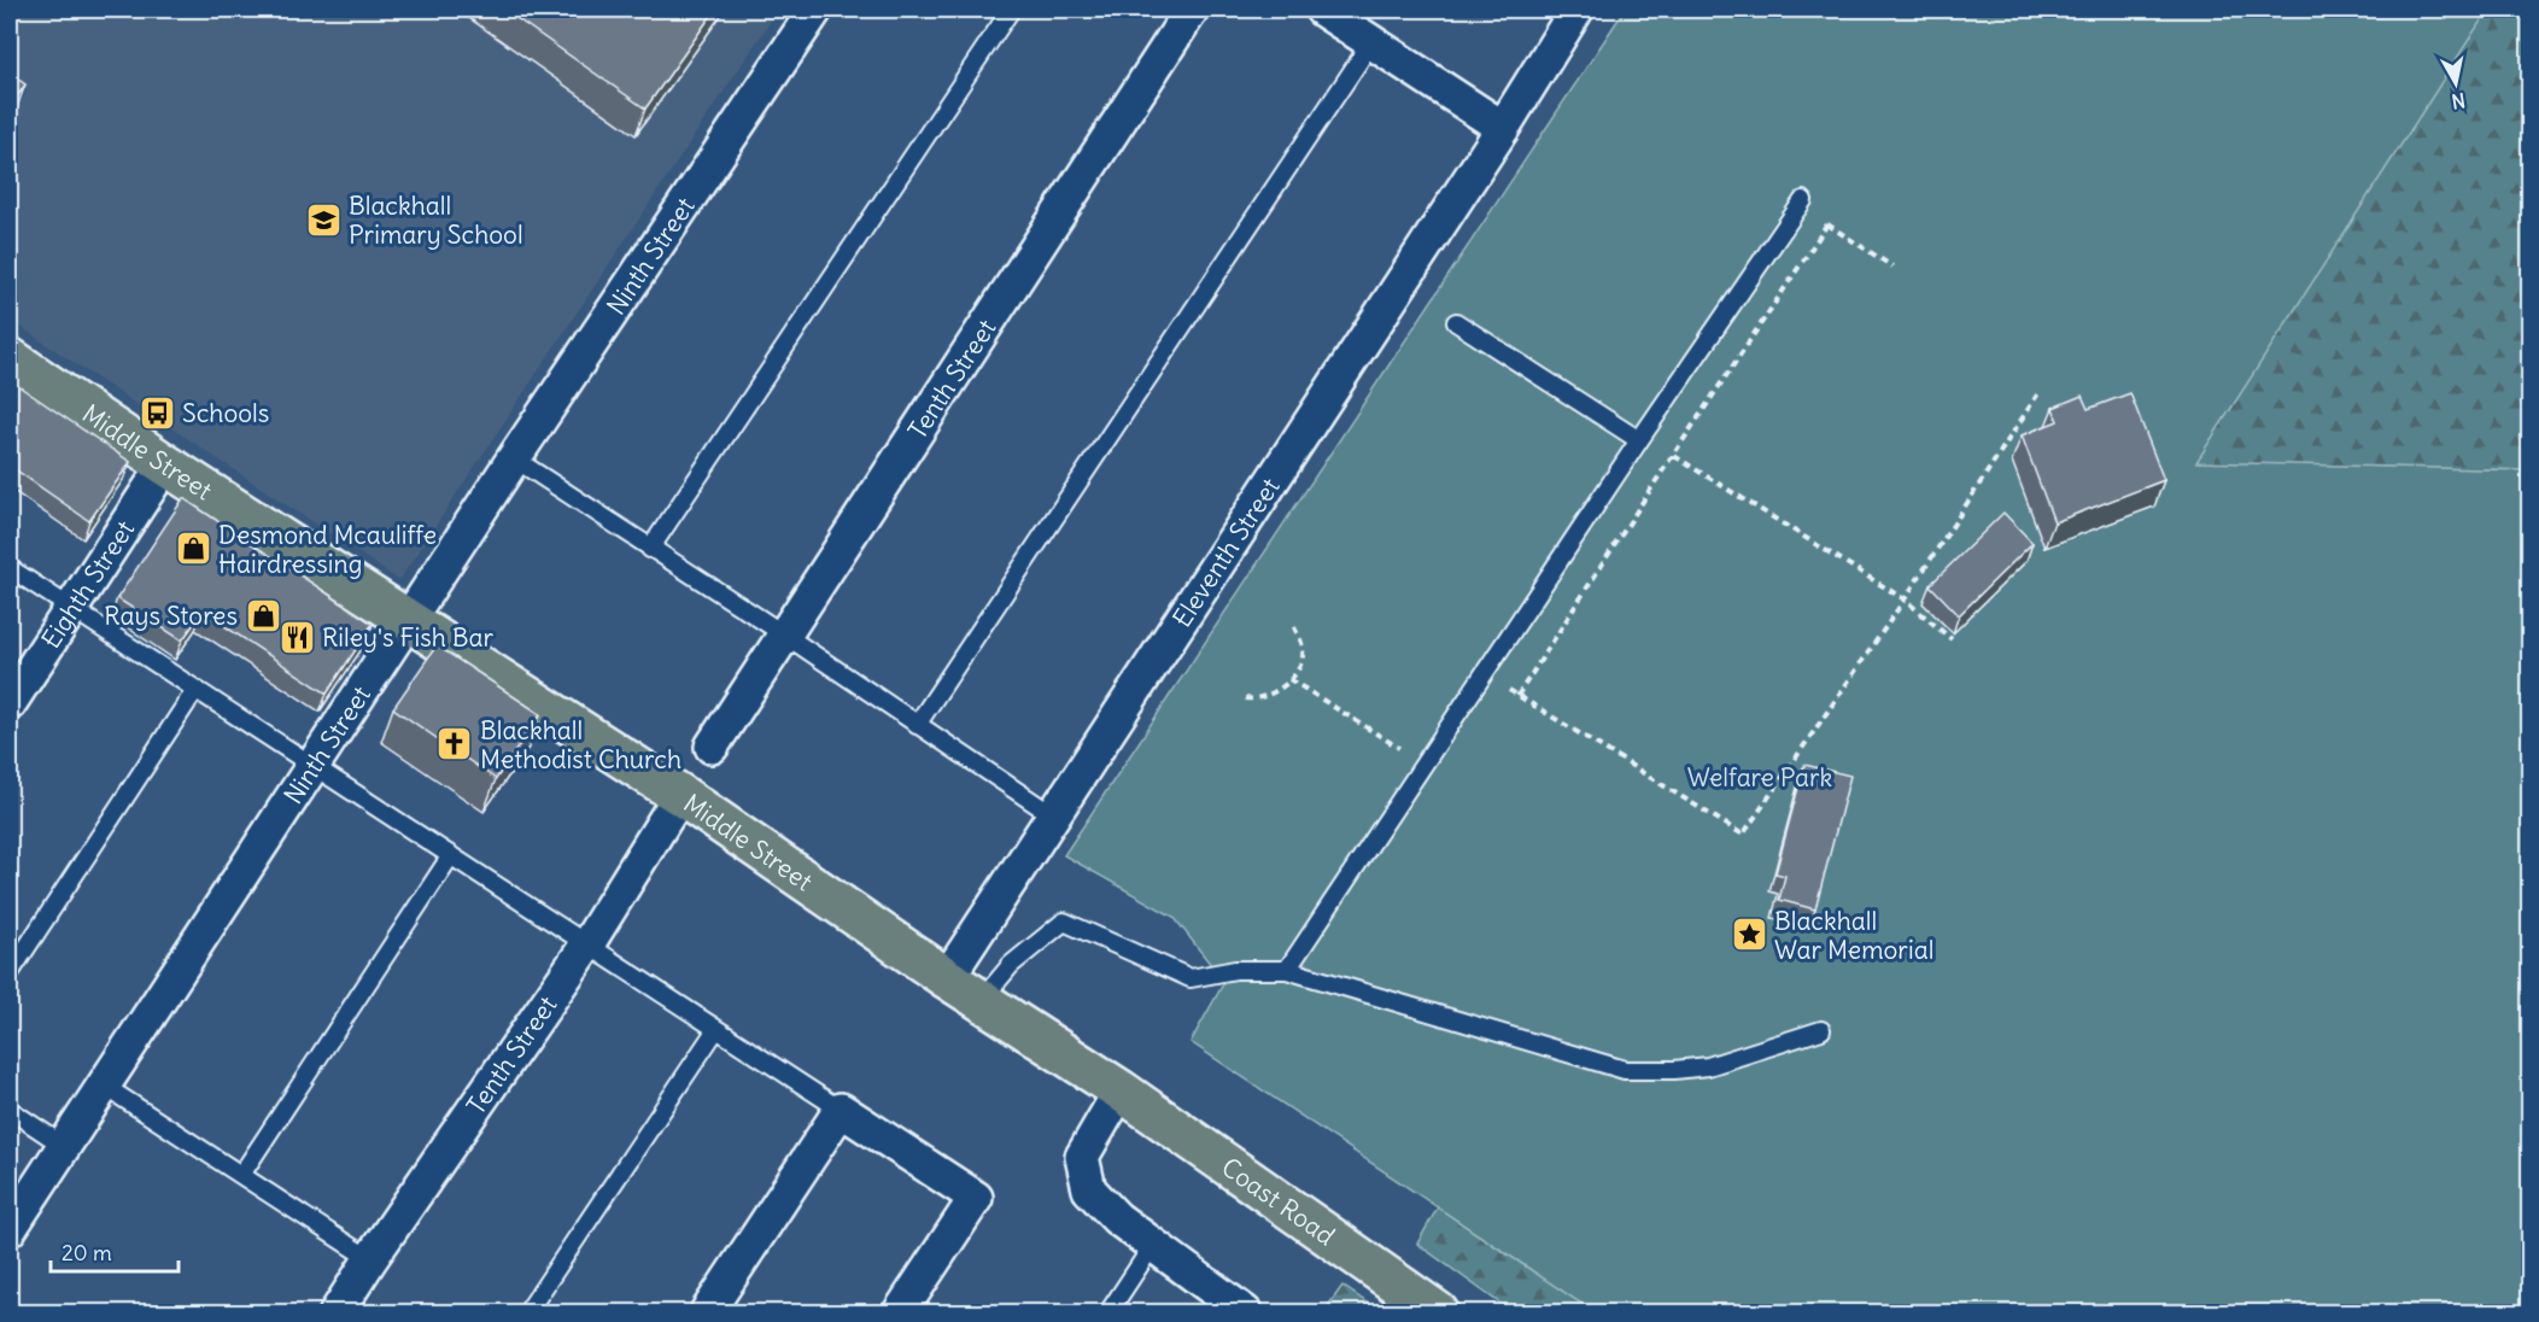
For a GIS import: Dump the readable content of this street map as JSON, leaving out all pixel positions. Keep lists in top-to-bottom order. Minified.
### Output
{"streets":{"main road":["Middle Street","Coast Road"],"street":["Ninth Street","Tenth Street","Eleventh Street","Eighth Street"]},"crossings":[["Ninth Street","Middle Street"],["Tenth Street","Middle Street"],["Middle Street","Eleventh Street"],["Middle Street","Eighth Street"],["Middle Street","Coast Road"]],"parks":["Welfare Park"],"places":{"school or university":["Blackhall Primary School"],"bus stop":["Schools"],"shop":["Desmond Mcauliffe Hairdressing","Rays Stores"],"restaurant":["Riley's Fish Bar"],"church":["Blackhall Methodist Church"],"place":["Blackhall War Memorial"]},"scale_bar":"20 m","north":"bottom"}
